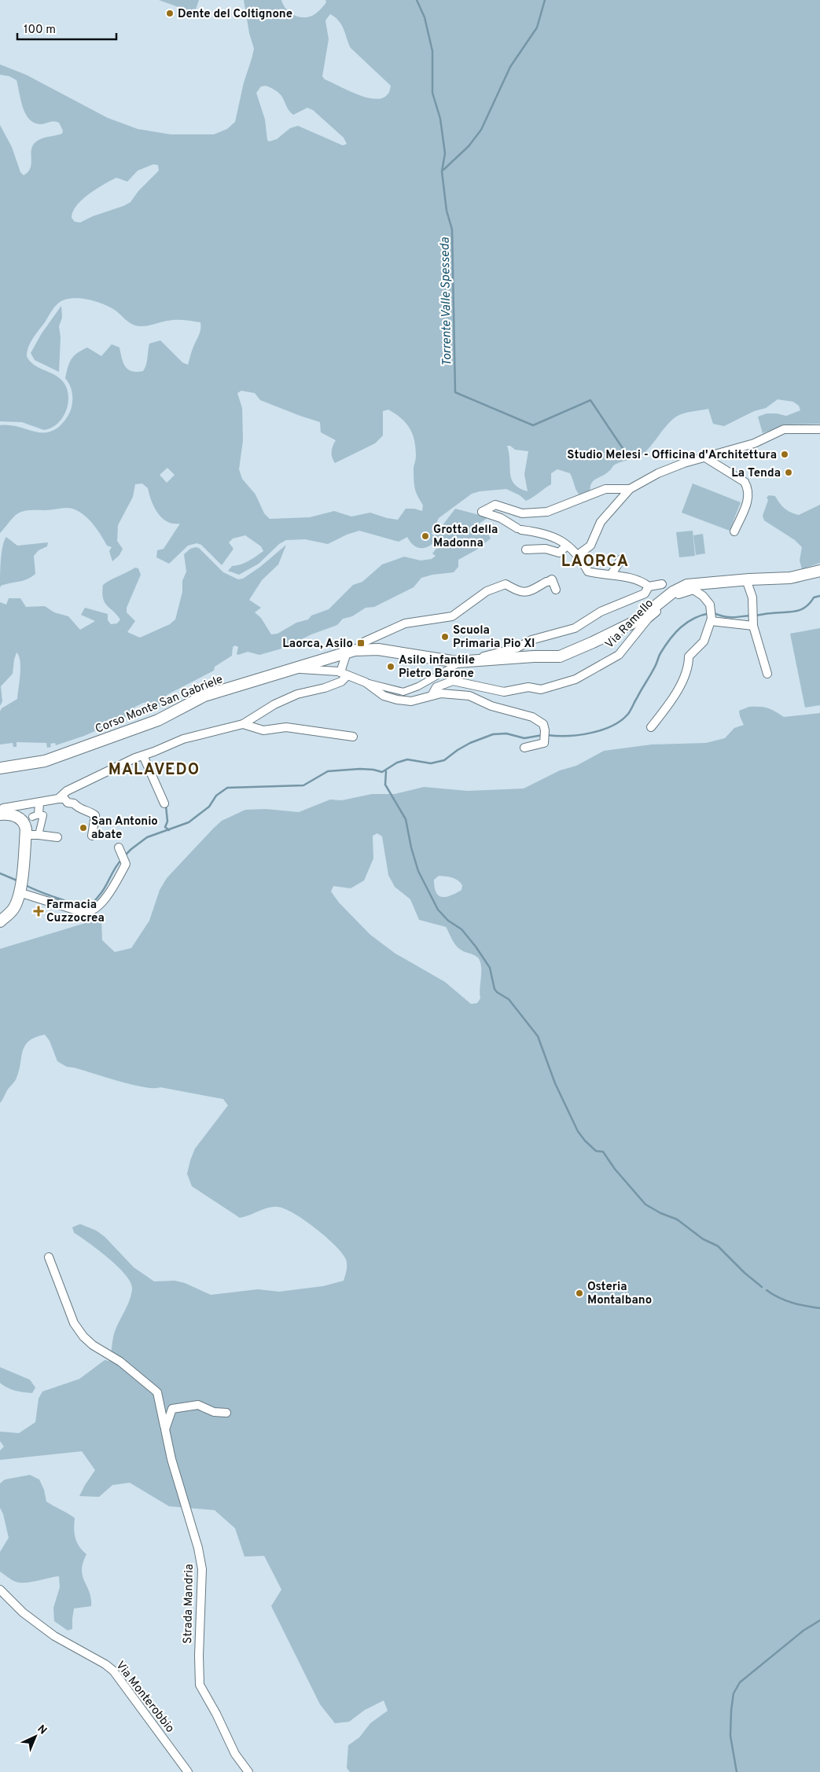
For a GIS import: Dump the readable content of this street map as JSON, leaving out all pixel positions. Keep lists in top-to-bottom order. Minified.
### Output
{"streets":{"main road":["Corso Monte San Gabriele"],"street":["Via Ramello","Strada Mandria","Via Monterobbio"]},"crossings":[["Via Ramello","Corso Monte San Gabriele"]],"districts":["LAORCA","MALAVEDO"],"water":["Torrente Valle Spesseda"],"places":{"other":["Dente del Coltignone","Studio Melesi - Officina d'Architettura","La Tenda","Grotta della Madonna","Scuola Primaria Pio XI","Asilo infantile Pietro Barone","San Antonio abate","Osteria Montalbano"],"transit":["Laorca, Asilo"],"health":["Farmacia Cuzzocrea"]},"scale_bar":"100 m","north":"top right"}
